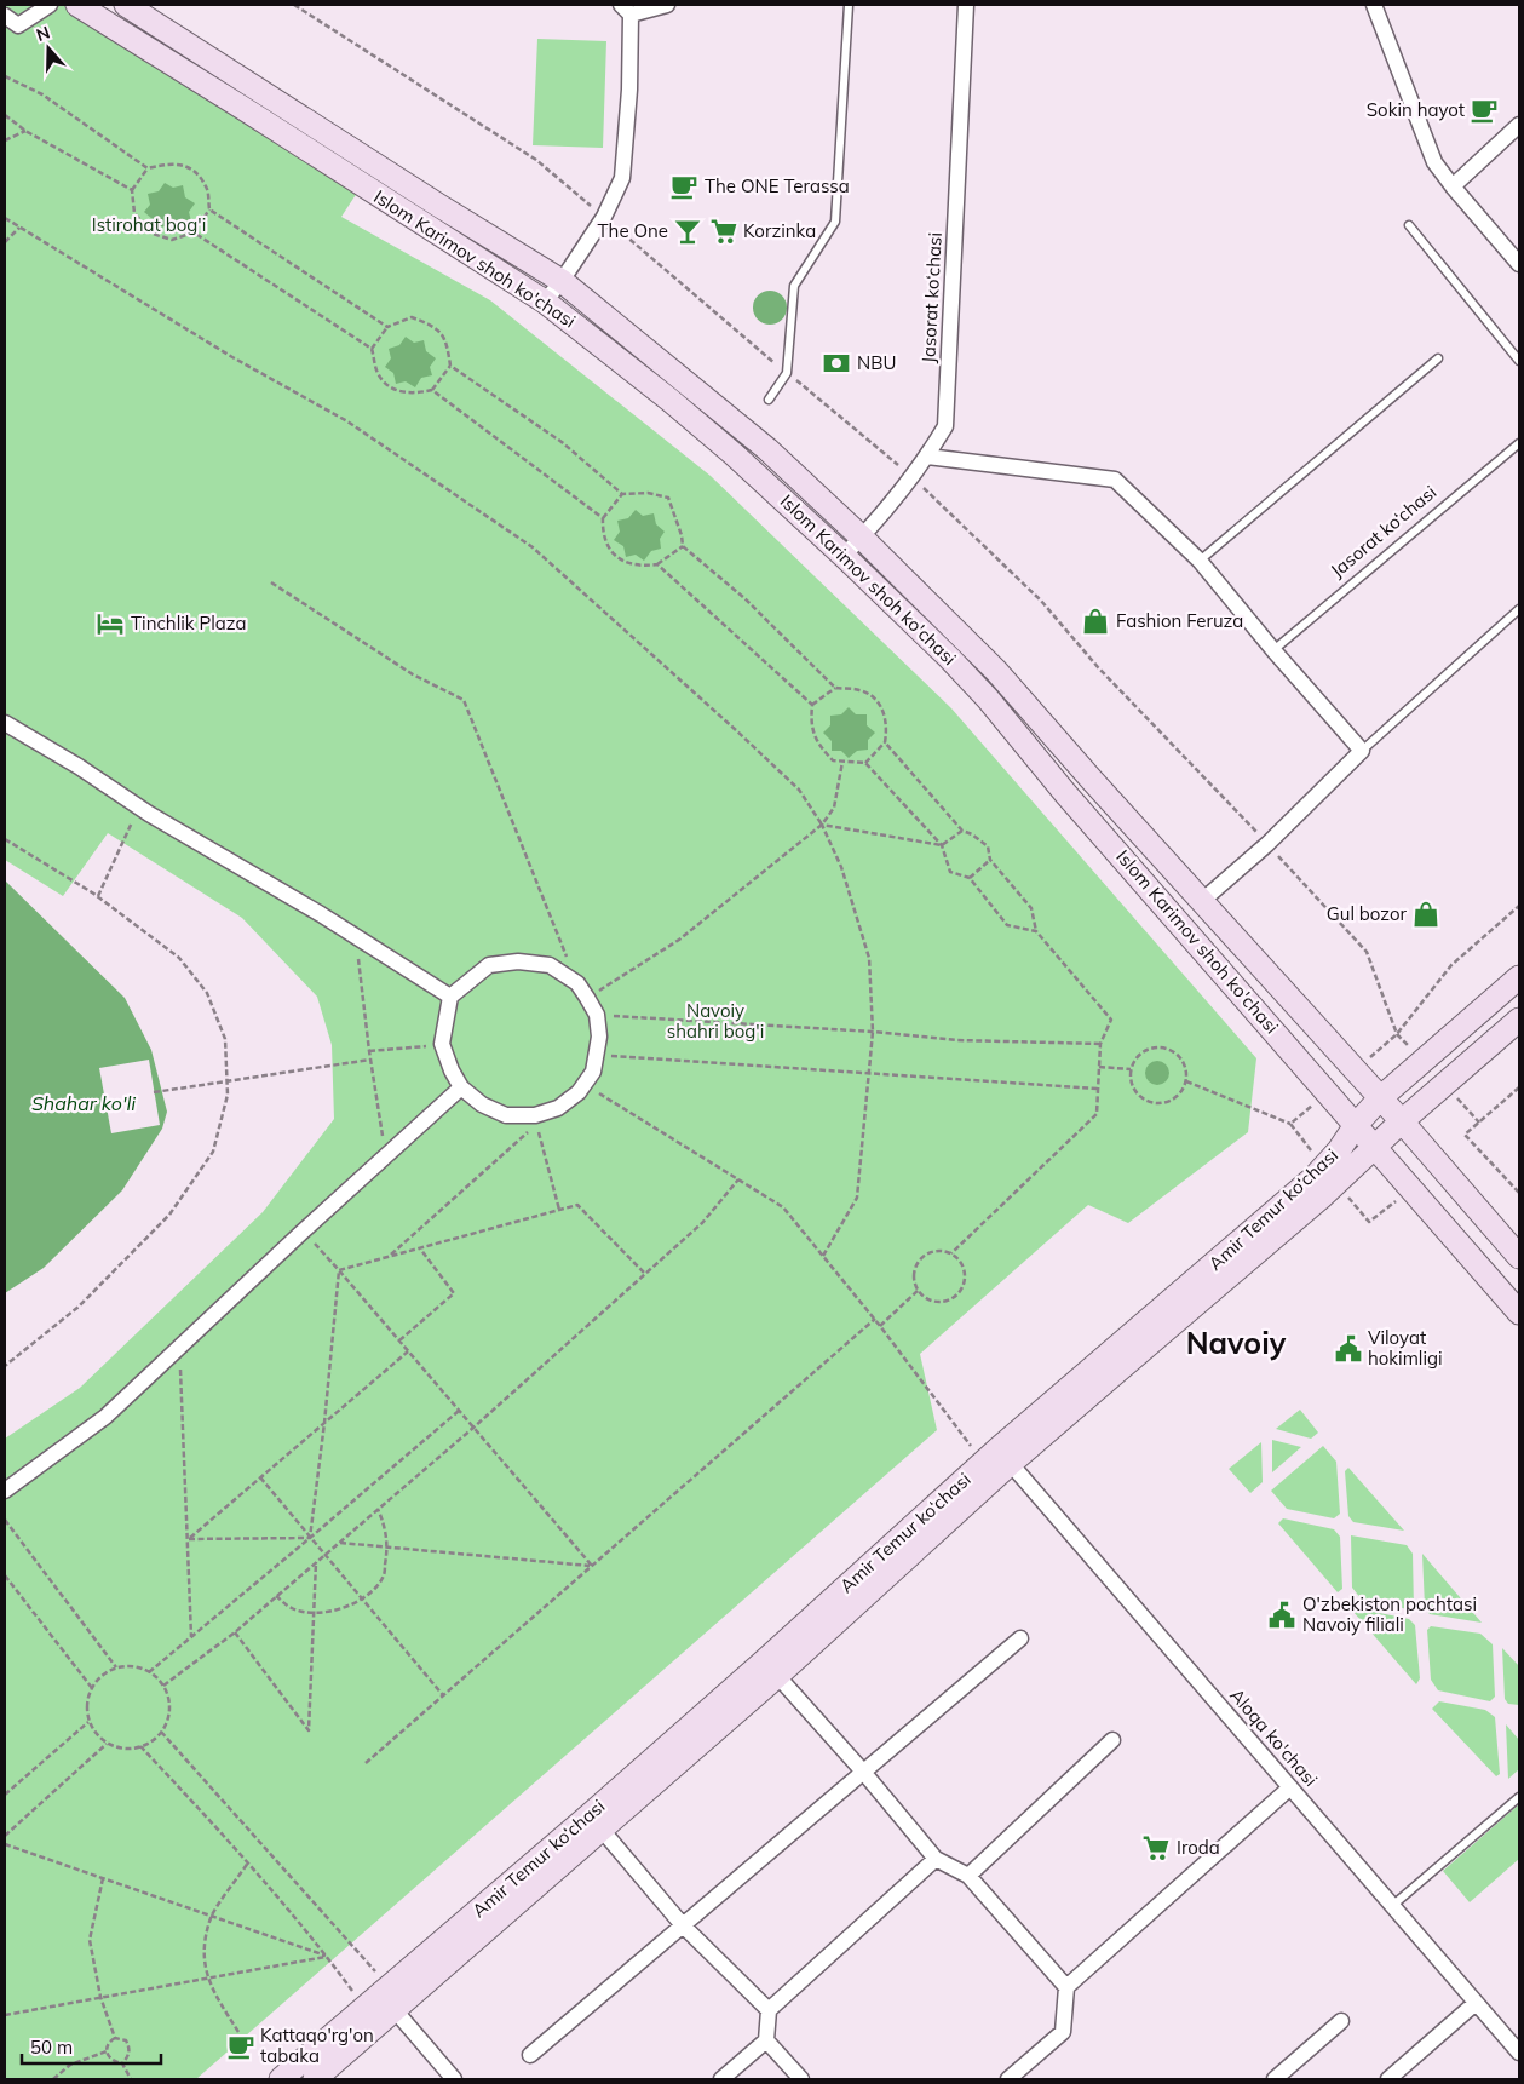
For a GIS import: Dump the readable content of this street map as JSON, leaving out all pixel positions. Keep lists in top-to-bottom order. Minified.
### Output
{"streets":{"main road":["Islom Karimov shoh ko'chasi","Amir Temur ko‘chasi"],"street":["Jasorat ko‘chasi","Aloqa ko'chasi"]},"crossings":[["Islom Karimov shoh ko'chasi","Jasorat ko‘chasi"],["Islom Karimov shoh ko'chasi","Amir Temur ko‘chasi"],["Amir Temur ko‘chasi","Aloqa ko'chasi"]],"districts":["Navoiy"],"water":["Shahar ko'li"],"parks":["Istirohat bog'i","Navoiy shahri bog'i"],"places":{"cafe":["Sokin hayot","The ONE Terassa","Kattaqo'rg'on tabaka"],"bar":["The One"],"supermarket":["Korzinka","Iroda"],"bank":["NBU"],"shop":["Fashion Feruza","Gul bozor"],"hotel":["Tinchlik Plaza"],"public building":["Viloyat hokimligi","O'zbekiston pochtasi Navoiy filiali"]},"scale_bar":"50 m","north":"top"}
